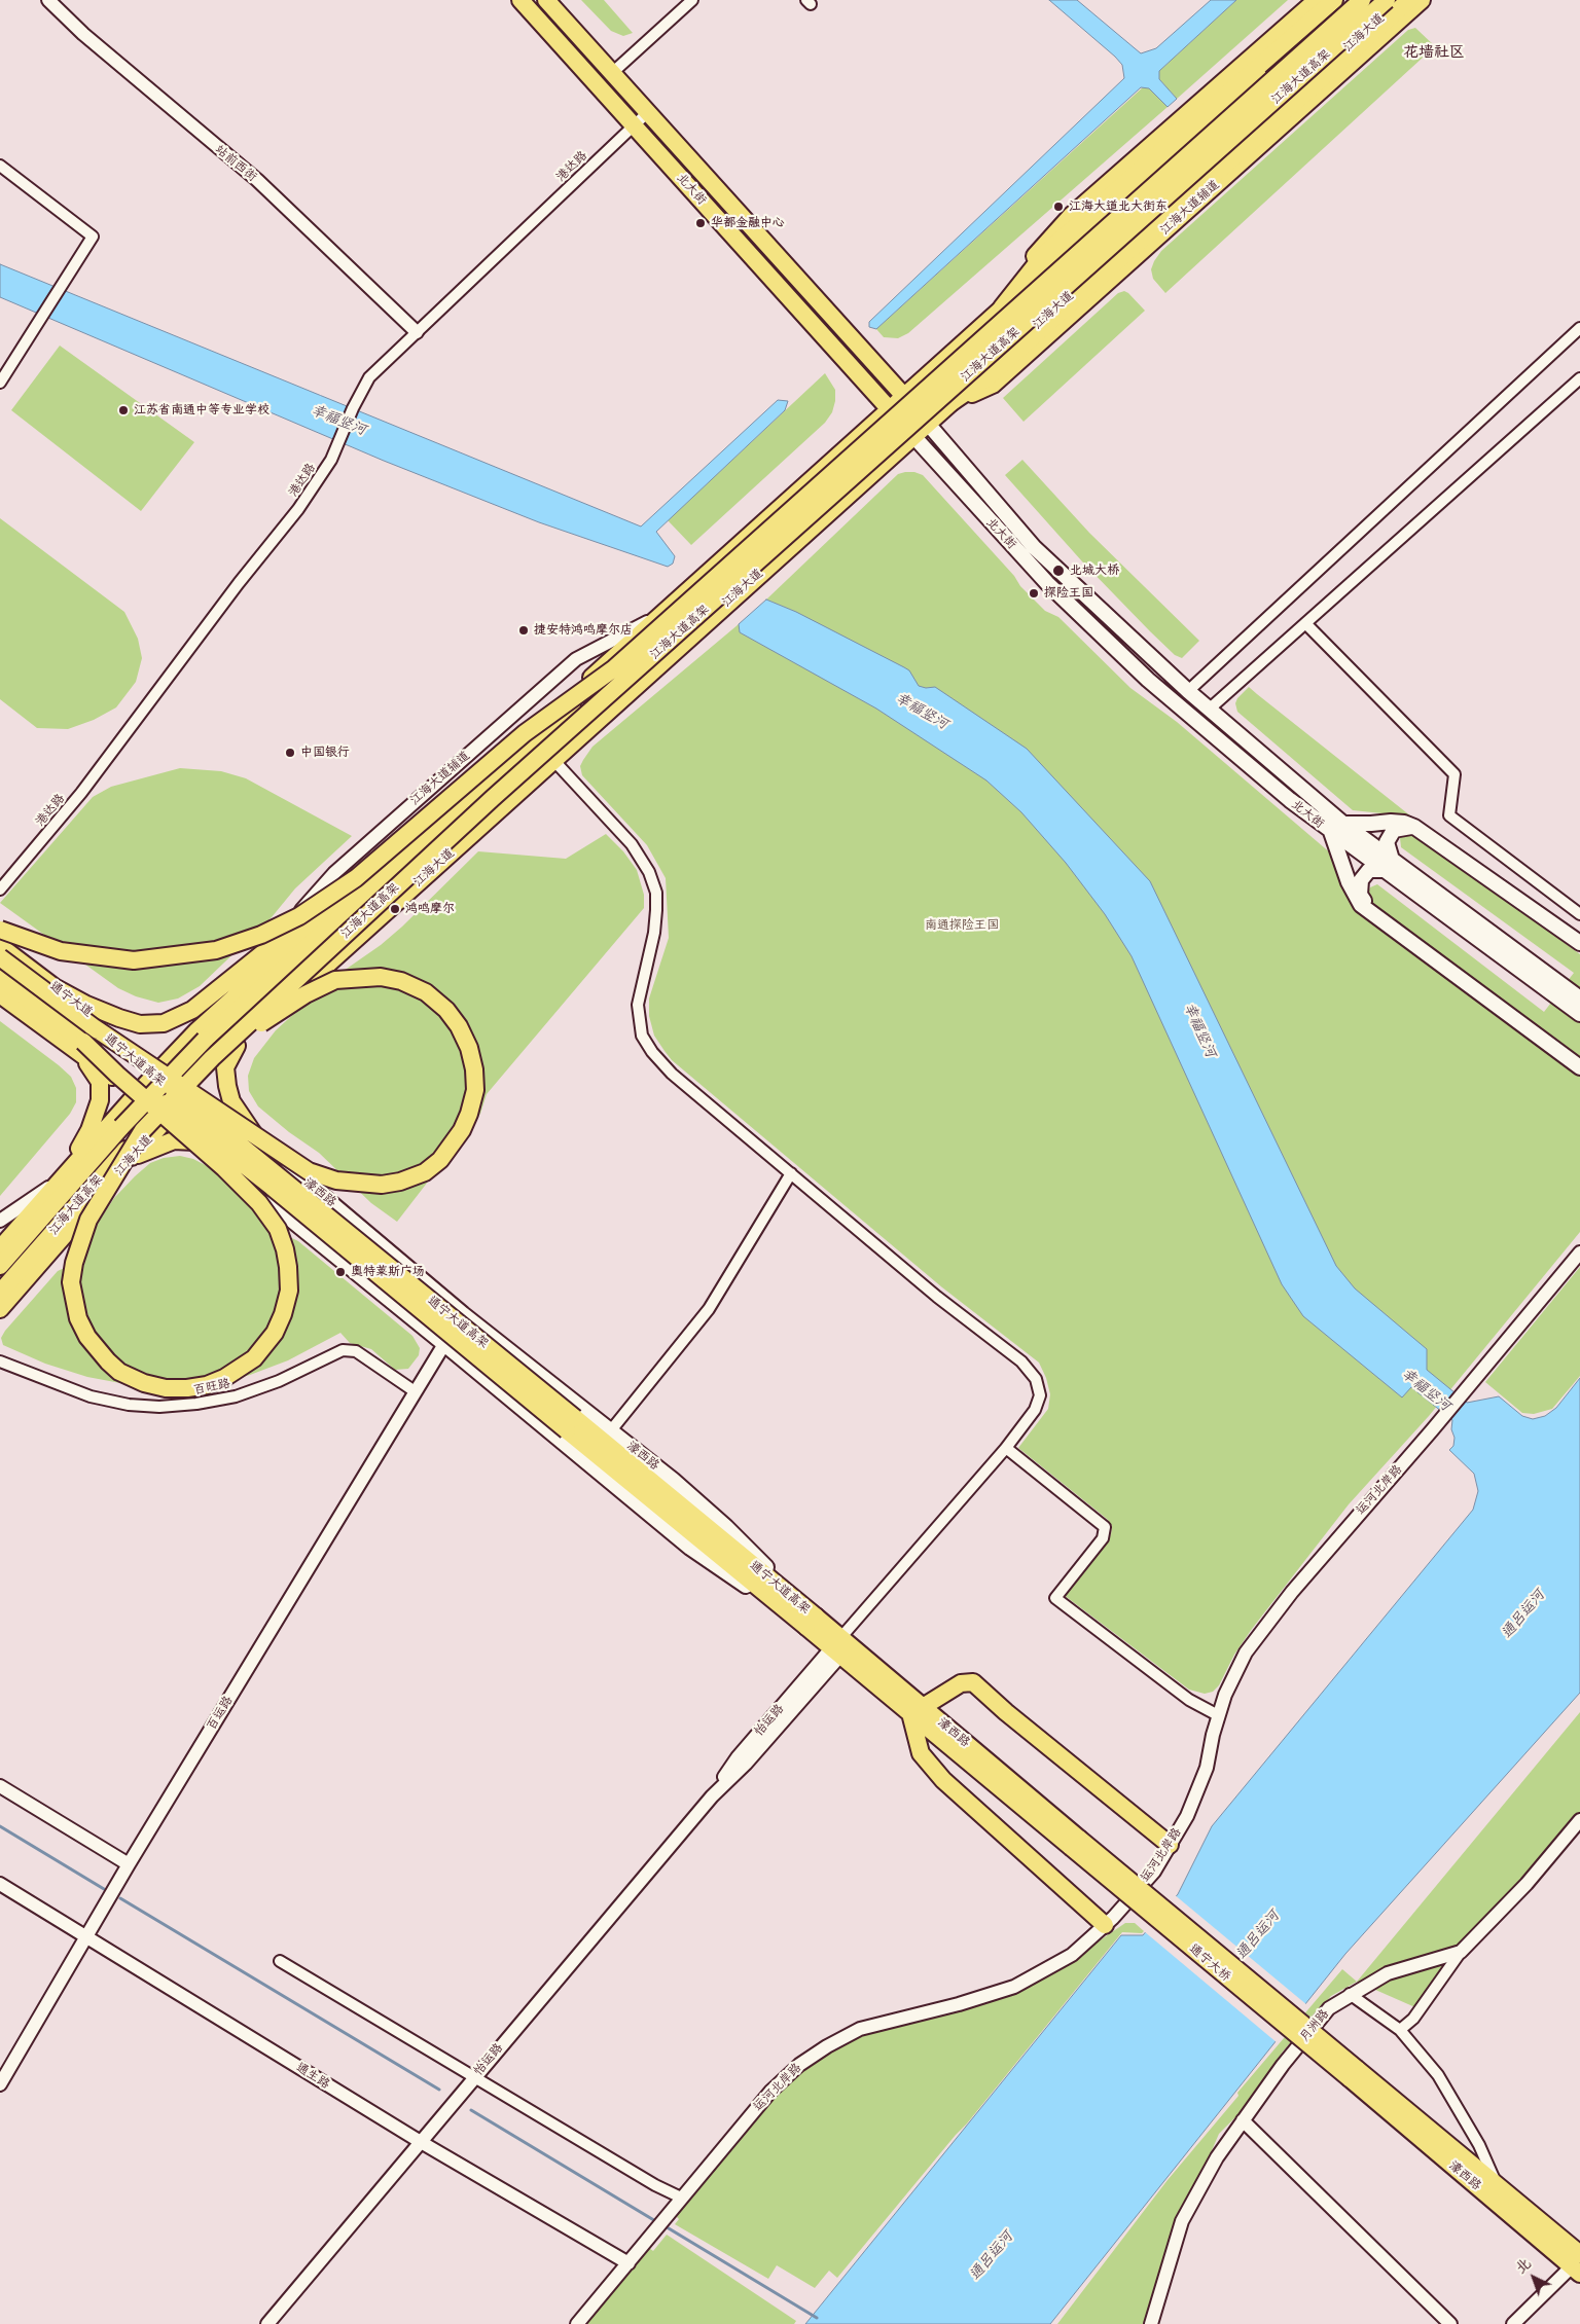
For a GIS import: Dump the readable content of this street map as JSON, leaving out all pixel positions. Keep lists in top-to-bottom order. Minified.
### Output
{"streets":{"main road":["江海大道","江海大道高架","北大街","江海大道辅道","通宁大道","通宁大道高架","濠西路","通宁大桥"],"street":["站前西街","港达路","百旺路","运河北岸路","百运路","怡运路","月洲路","通生路"]},"crossings":[["江海大道","北大街"],["江海大道","江海大道辅道"],["江海大道","通宁大道"],["江海大道","濠西路"],["站前西街","港达路"],["港达路","北大街"],["通宁大道","濠西路"],["通宁大道高架","濠西路"],["濠西路","百运路"],["濠西路","怡运路"],["濠西路","通宁大桥"],["百旺路","百运路"],["运河北岸路","通生路"],["百运路","通生路"],["怡运路","通生路"]],"districts":["花墙社区"],"water":["幸福竖河","通吕运河"],"parks":["南通探险王国"],"places":["江海大道北大街东","华都金融中心","江苏省南通中等专业学校","北城大桥","探险王国","捷安特鸿鸣摩尔店","中国银行","鸿鸣摩尔","奥特莱斯广场"],"north":"top left"}
